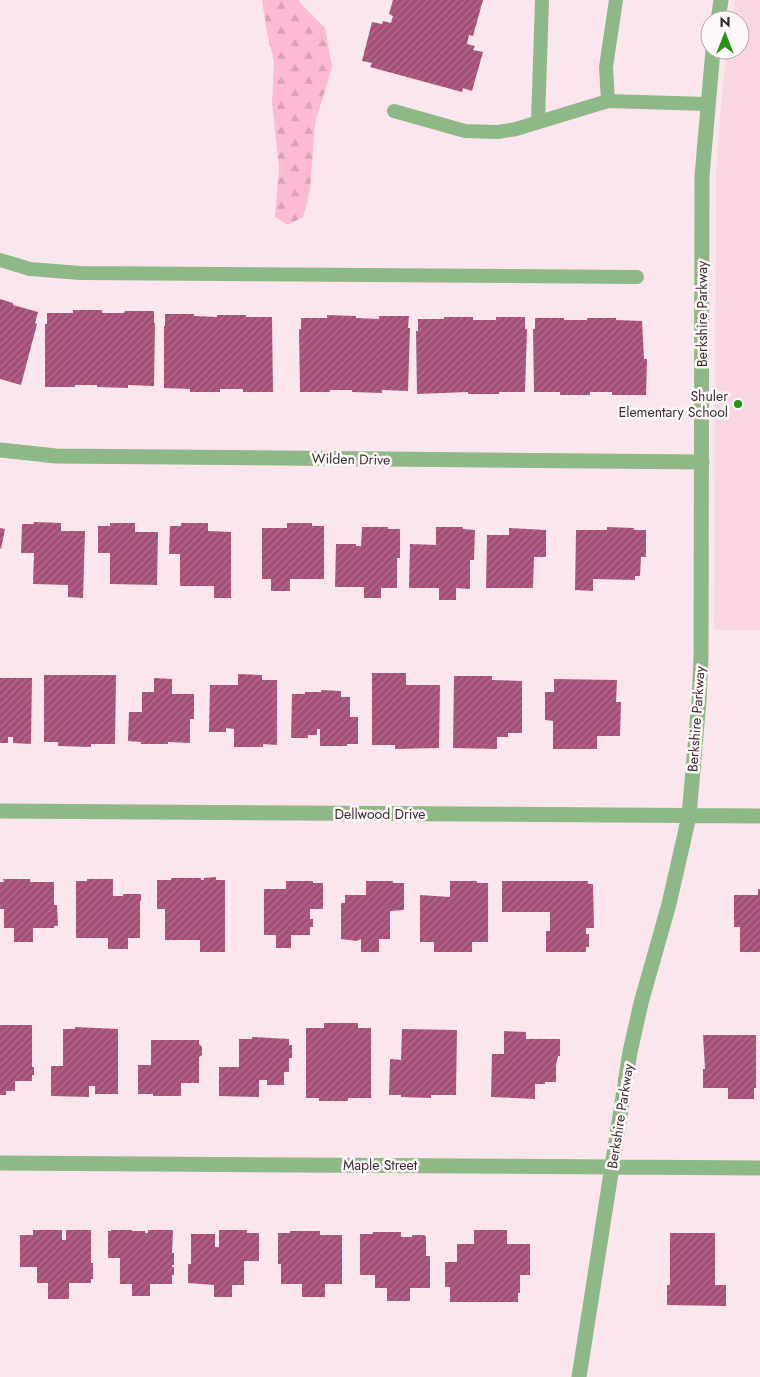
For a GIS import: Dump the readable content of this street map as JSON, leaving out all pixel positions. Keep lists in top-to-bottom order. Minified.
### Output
{"streets":{"street":["Berkshire Parkway","Wilden Drive","Dellwood Drive","Maple Street"]},"crossings":[["Berkshire Parkway","Wilden Drive"],["Berkshire Parkway","Dellwood Drive"],["Berkshire Parkway","Maple Street"]],"places":["Shuler Elementary School"],"north":"top"}
